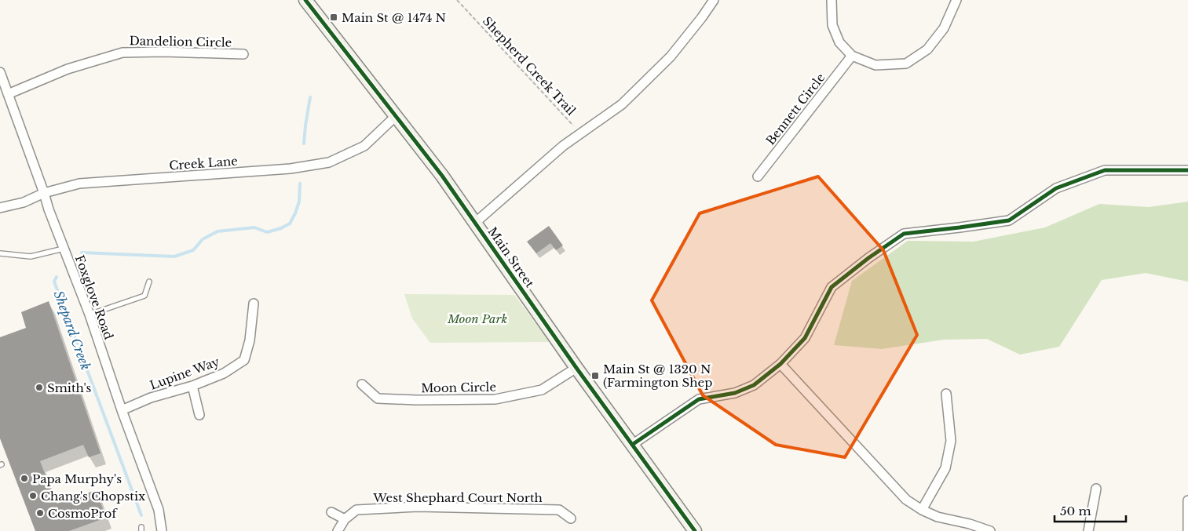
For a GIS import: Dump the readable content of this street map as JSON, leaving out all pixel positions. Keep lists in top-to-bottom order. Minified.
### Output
{"streets":{"main road":["Main Street"],"street":["Dandelion Circle","Bennett Circle","Creek Lane","Foxglove Road","Lupine Way","Moon Circle","West Shephard Court North"],"path":["Shepherd Creek Trail"]},"crossings":[["Dandelion Circle","Foxglove Road"],["Creek Lane","Main Street"],["Creek Lane","Foxglove Road"],["Main Street","Moon Circle"],["Foxglove Road","Lupine Way"]],"water":["Shepard Creek"],"parks":["Moon Park"],"places":{"transit":["Main St @ 1474 N","Main St @ 1320 N (Farmington Shep"],"other":["Smith's","Papa Murphy's","Chang's Chopstix","CosmoProf"]},"scale_bar":"50 m"}
